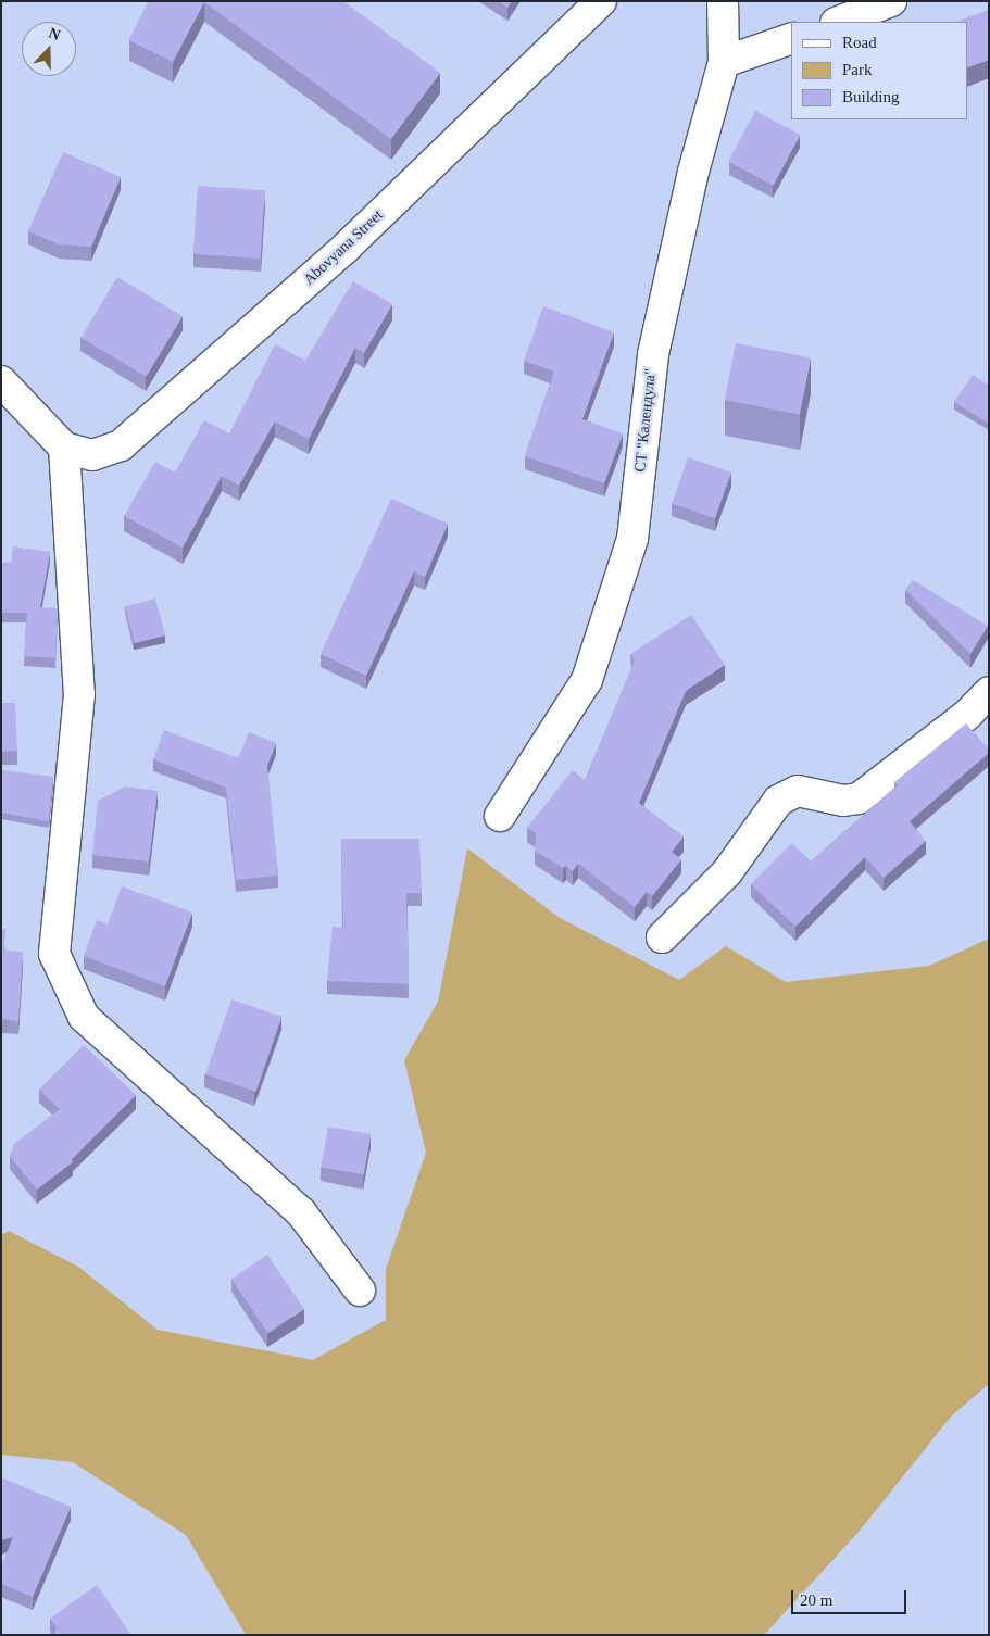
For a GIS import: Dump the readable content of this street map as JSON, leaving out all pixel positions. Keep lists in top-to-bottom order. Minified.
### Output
{"streets":{"street":["Abovyana Street","СТ \"Календула\""]},"legend":["Road","Park","Building"],"scale_bar":"20 m","north":"top"}
